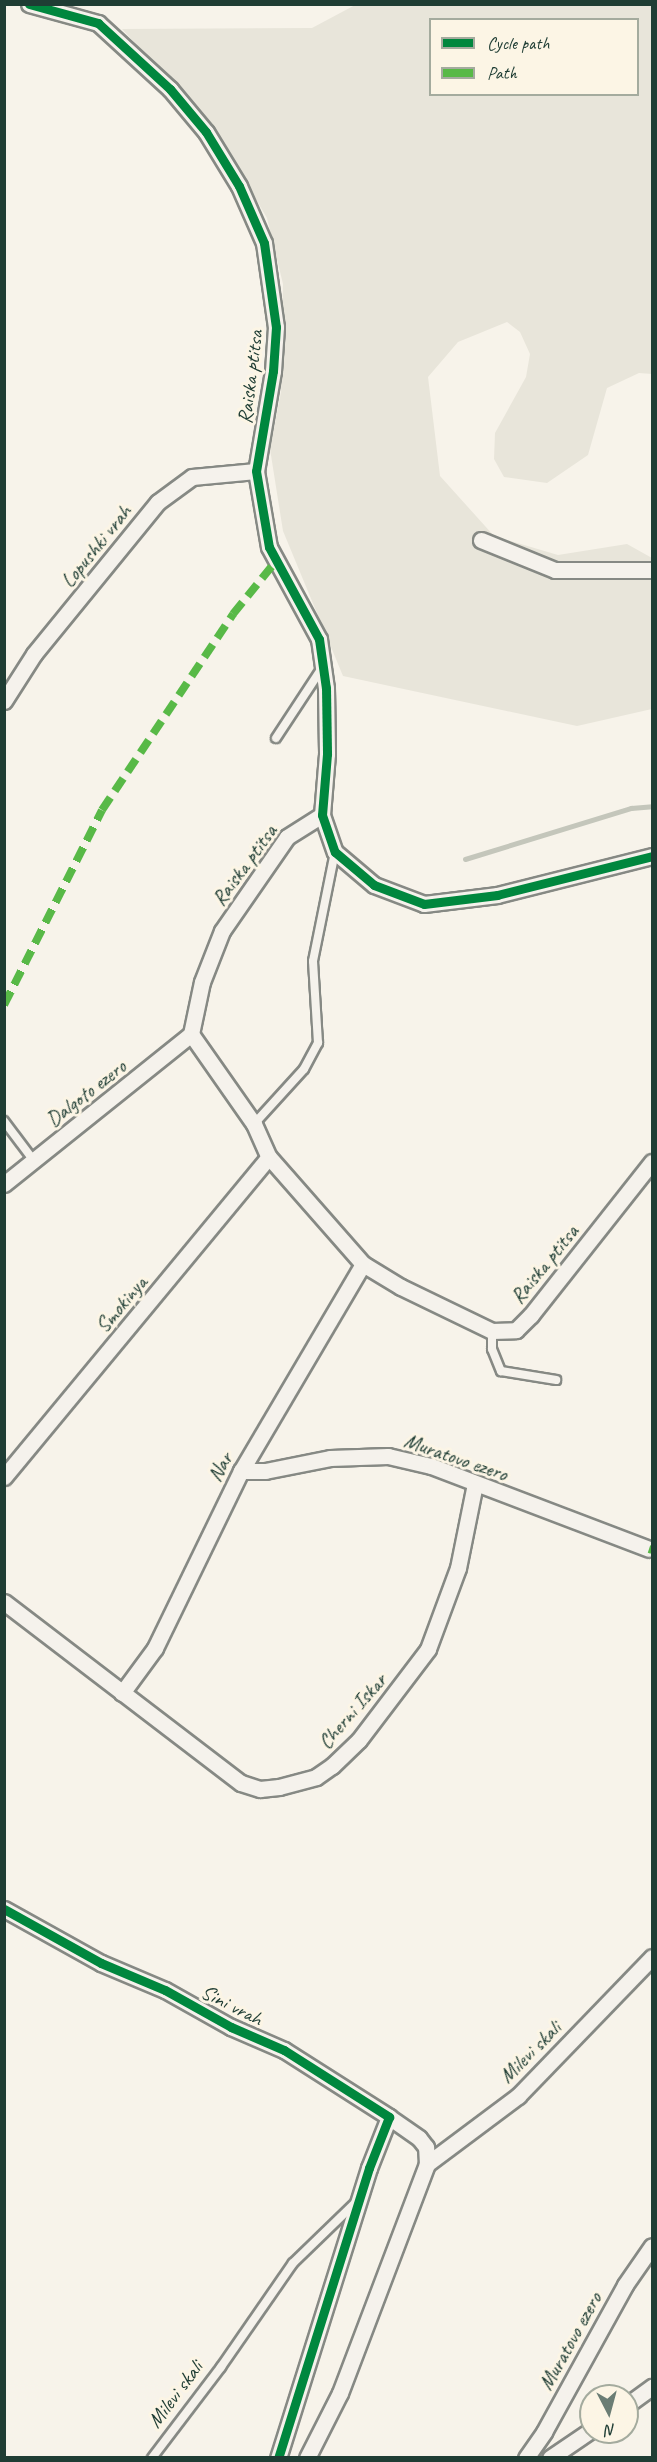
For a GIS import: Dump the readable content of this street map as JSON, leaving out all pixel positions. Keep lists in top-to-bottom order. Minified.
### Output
{"streets":{"street":["Raiska ptitsa","Lopushki vrah","Dalgoto ezero","Smokinya","Muratovo ezero","Nar","Cherni Iskar","Sini vrah","Milevi skali"]},"crossings":[["Raiska ptitsa","Lopushki vrah"],["Raiska ptitsa","Dalgoto ezero"],["Muratovo ezero","Nar"],["Muratovo ezero","Cherni Iskar"],["Nar","Cherni Iskar"],["Sini vrah","Milevi skali"]],"legend":["Cycle path","Path"],"north":"bottom"}
